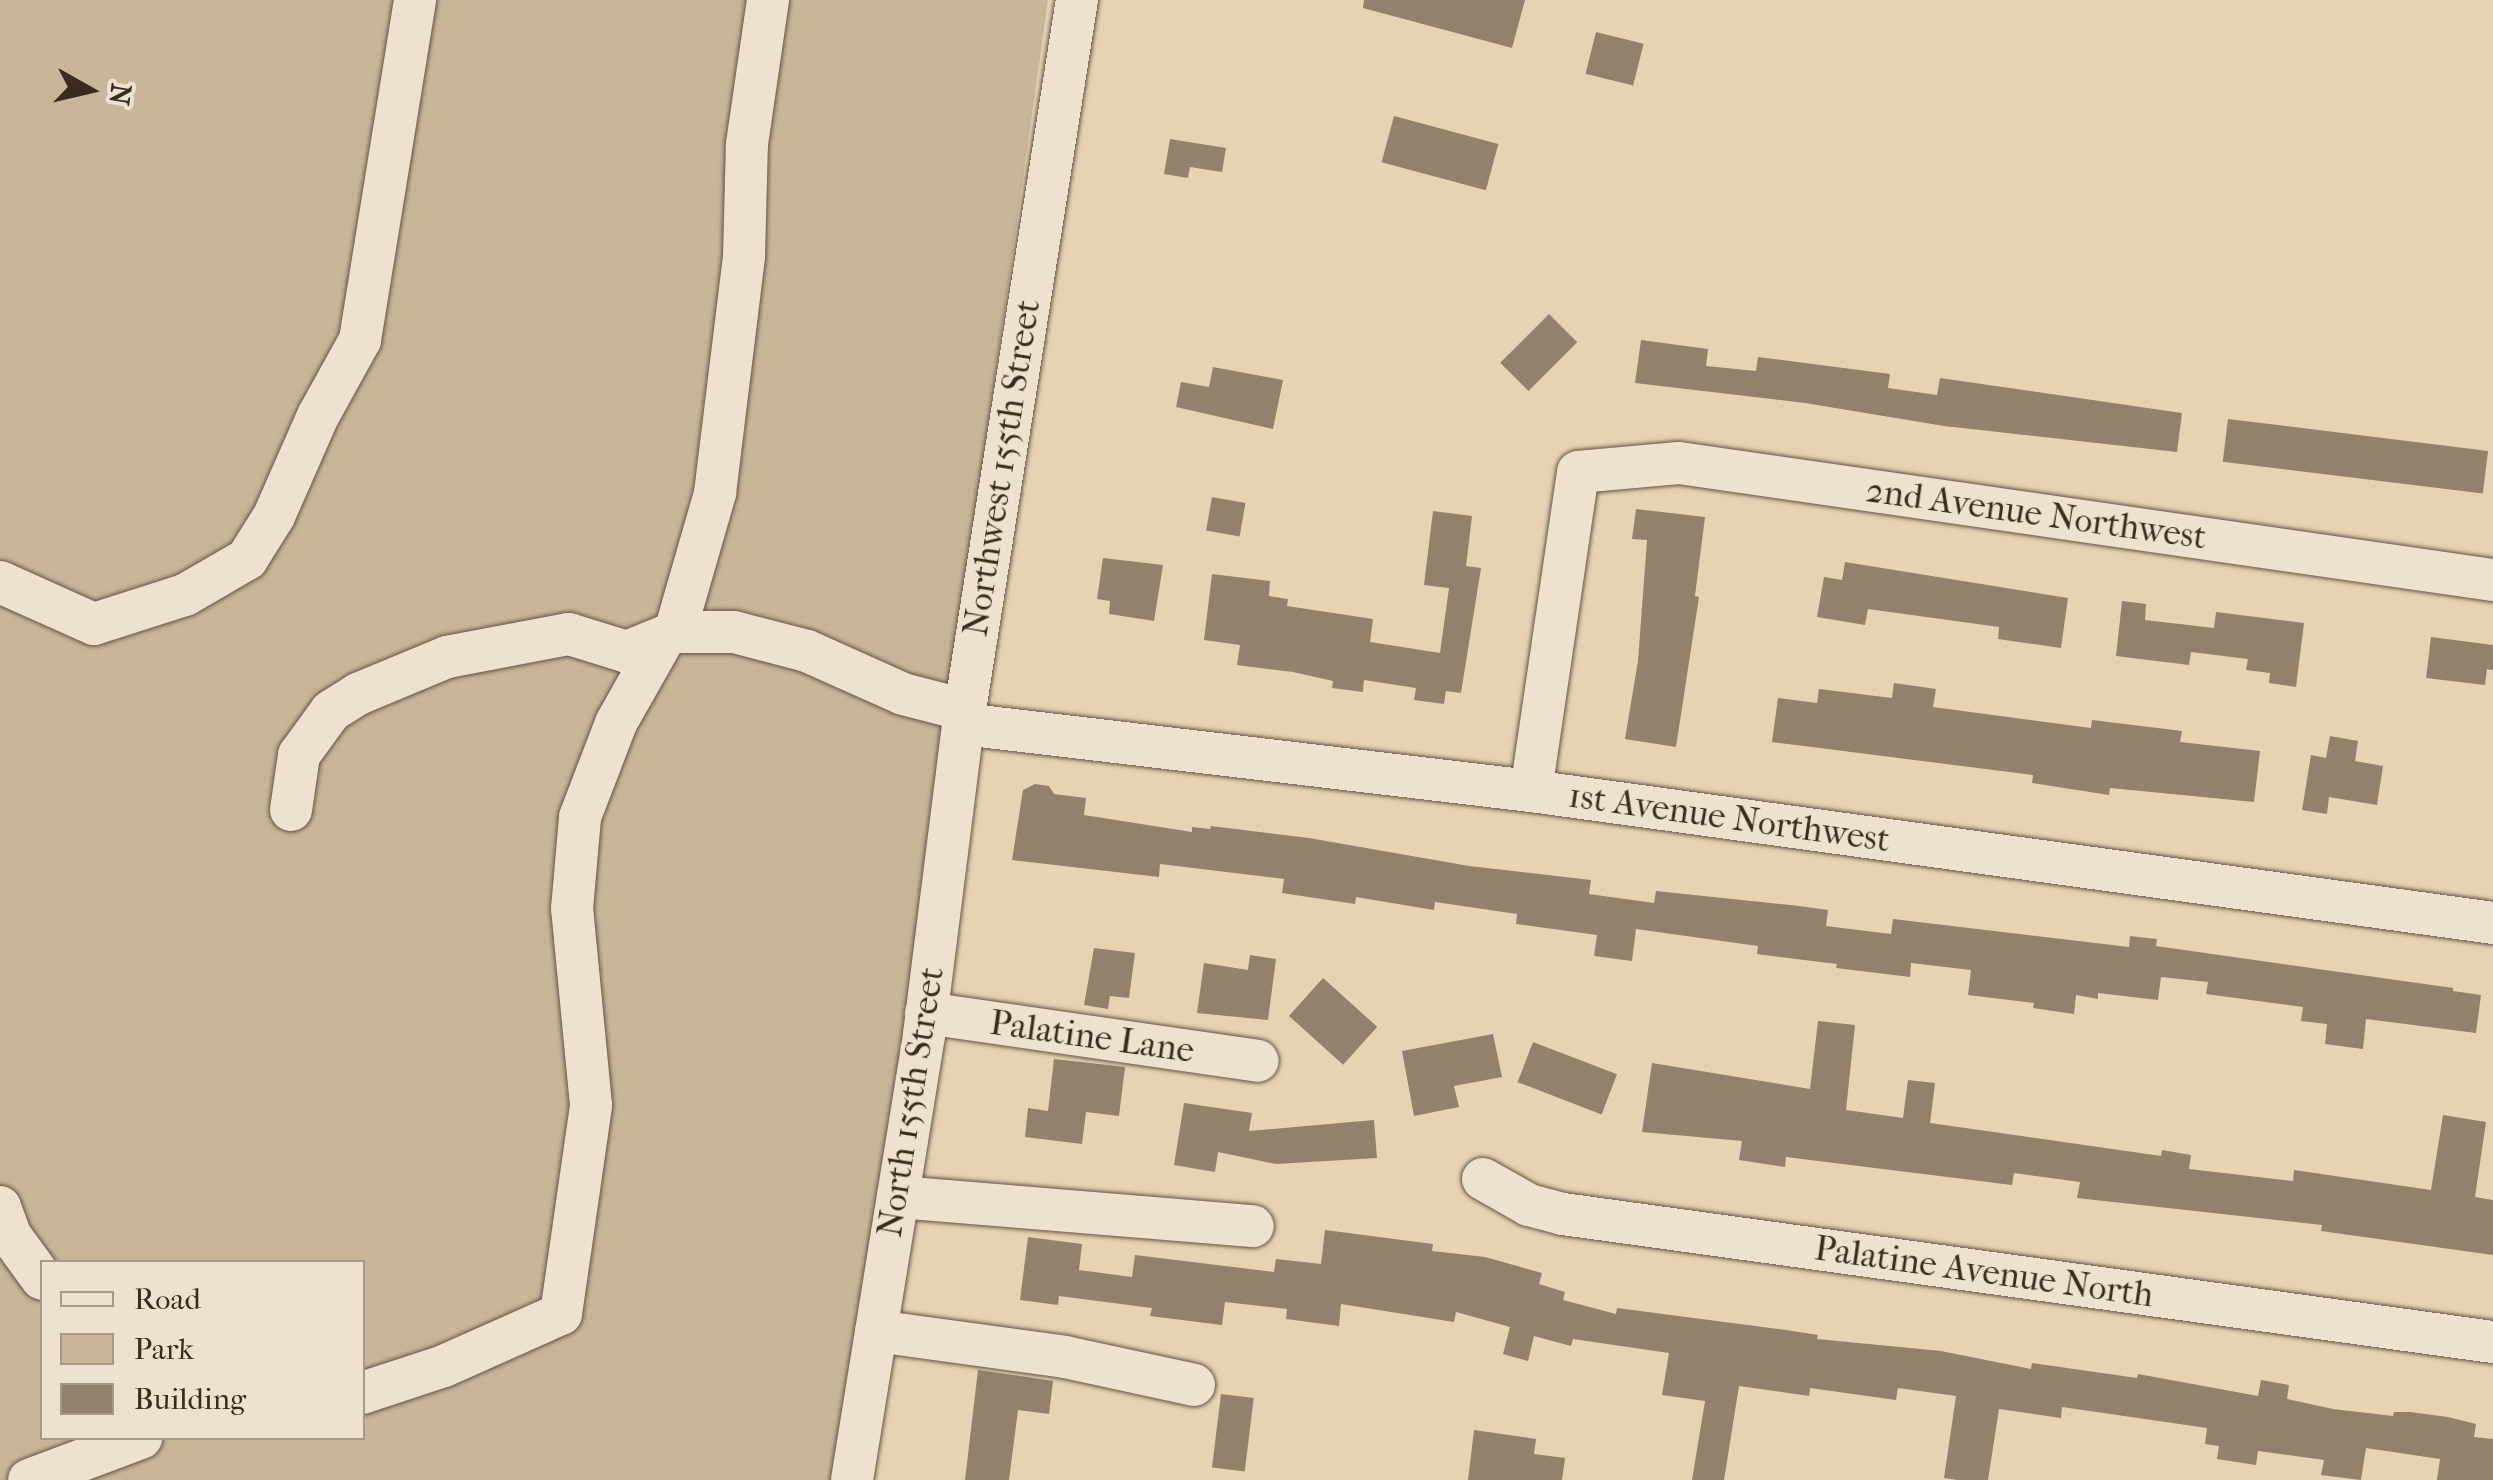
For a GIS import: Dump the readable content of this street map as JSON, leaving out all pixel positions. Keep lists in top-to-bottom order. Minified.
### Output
{"streets":{"street":["Northwest 155th Street","2nd Avenue Northwest","1st Avenue Northwest","Palatine Lane","North 155th Street","Palatine Avenue North"]},"crossings":[["Northwest 155th Street","1st Avenue Northwest"],["Northwest 155th Street","North 155th Street"],["2nd Avenue Northwest","1st Avenue Northwest"],["1st Avenue Northwest","North 155th Street"],["Palatine Lane","North 155th Street"]],"legend":["Road","Park","Building"],"north":"right"}
